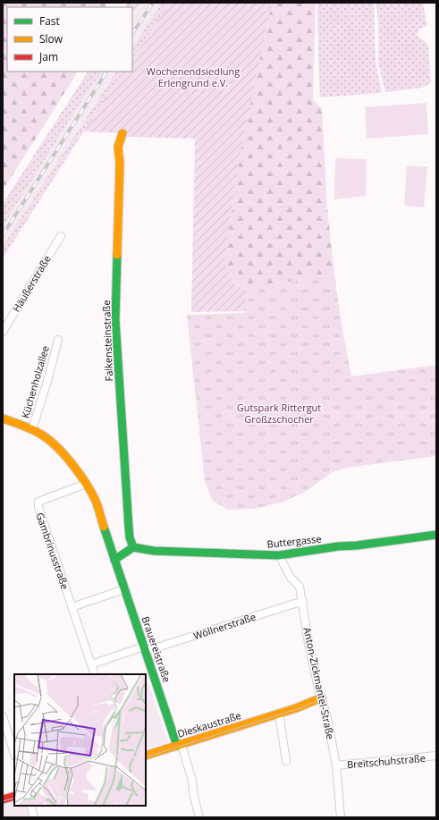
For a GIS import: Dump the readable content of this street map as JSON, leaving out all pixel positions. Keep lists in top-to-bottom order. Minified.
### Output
{"streets":{"street":["Häußerstraße","Falkensteinstraße","Küchenholzallee","Buttergasse","Gambrinusstraße","Wöllnerstraße","Brauereistraße","Anton-Zickmantel-Straße","Dieskaustraße","Breitschuhstraße"]},"crossings":[["Falkensteinstraße","Buttergasse"],["Küchenholzallee","Gambrinusstraße"],["Küchenholzallee","Brauereistraße"],["Buttergasse","Anton-Zickmantel-Straße"],["Wöllnerstraße","Brauereistraße"],["Wöllnerstraße","Anton-Zickmantel-Straße"],["Brauereistraße","Dieskaustraße"],["Anton-Zickmantel-Straße","Dieskaustraße"],["Anton-Zickmantel-Straße","Breitschuhstraße"]],"parks":["Wochenendsiedlung Erlengrund e.V.","Gutspark Rittergut Großzschocher"],"legend":["Fast","Slow","Jam"]}
